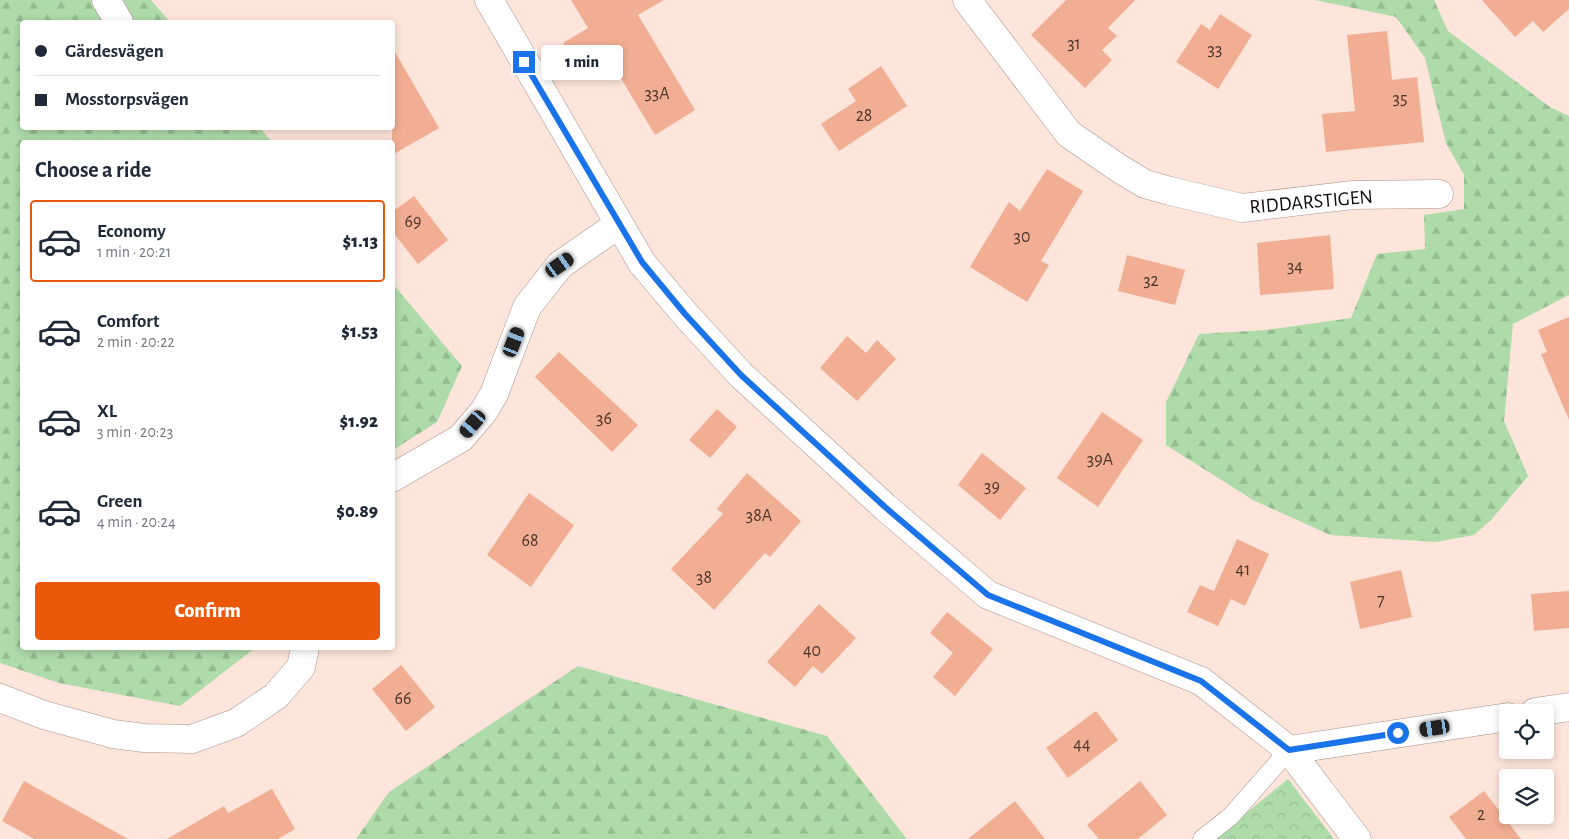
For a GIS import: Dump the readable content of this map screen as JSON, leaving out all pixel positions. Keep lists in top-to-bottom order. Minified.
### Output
{"streets":{"street":["RIDDARSTIGEN"]},"house_numbers":["31","33","33A","35","28","69","30","34","32","36","39A","39","38A","68","41","38","7","40","66","44","2"],"page":{"banner":["Gärdesvägen","Mosstorpsvägen"],"bubble":"1 min","heading":"Choose a ride","list":[{"name":"Economy","note":"1 min · 20:21","value":"$1.13"},{"name":"Comfort","note":"2 min · 20:22","value":"$1.53"},{"name":"XL","note":"3 min · 20:23","value":"$1.92"},{"name":"Green","note":"4 min · 20:24","value":"$0.89"}],"buttons":"Confirm"}}
